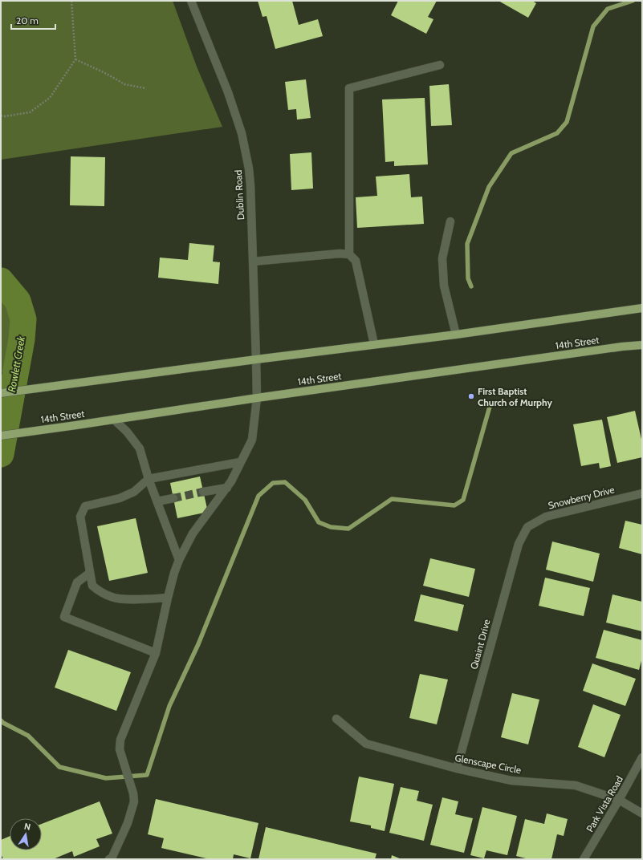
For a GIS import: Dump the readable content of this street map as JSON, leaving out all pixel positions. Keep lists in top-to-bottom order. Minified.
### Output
{"streets":{"main road":["14th Street"],"street":["Dublin Road","Snowberry Drive","Quaint Drive","Glenscape Circle","Park Vista Road"]},"crossings":[["Dublin Road","14th Street"],["Snowberry Drive","Quaint Drive"],["Quaint Drive","Glenscape Circle"],["Glenscape Circle","Park Vista Road"]],"water":["Rowlett Creek"],"places":["First Baptist Church of Murphy"],"scale_bar":"20 m","north":"top"}
